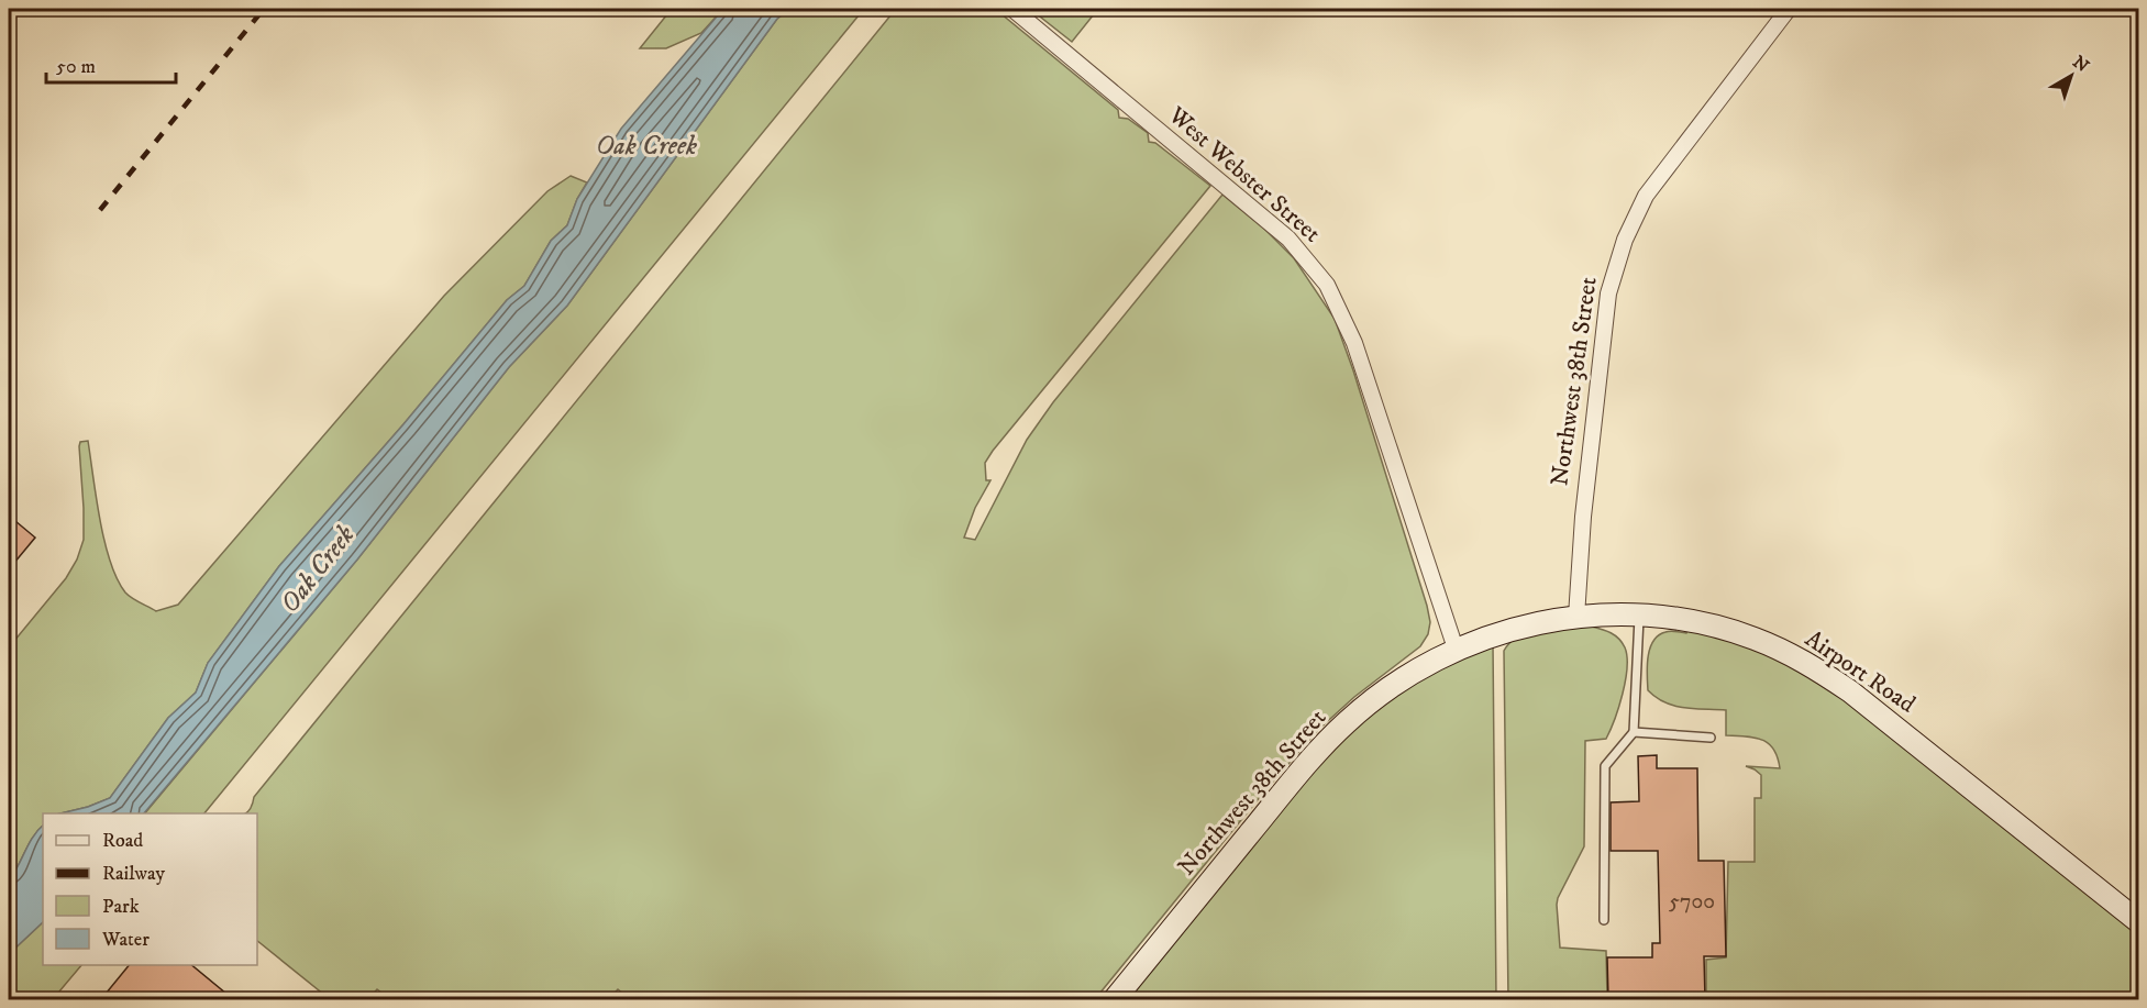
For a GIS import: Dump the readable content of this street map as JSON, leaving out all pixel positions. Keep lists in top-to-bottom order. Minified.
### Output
{"streets":{"main road":["Northwest 38th Street","Airport Road"],"street":["West Webster Street"]},"crossings":[["West Webster Street","Northwest 38th Street"],["West Webster Street","Airport Road"],["Northwest 38th Street","Airport Road"]],"water":["Oak Creek"],"house_numbers":["5700"],"legend":["Road","Railway","Park","Water"],"scale_bar":"50 m","north":"top right"}
